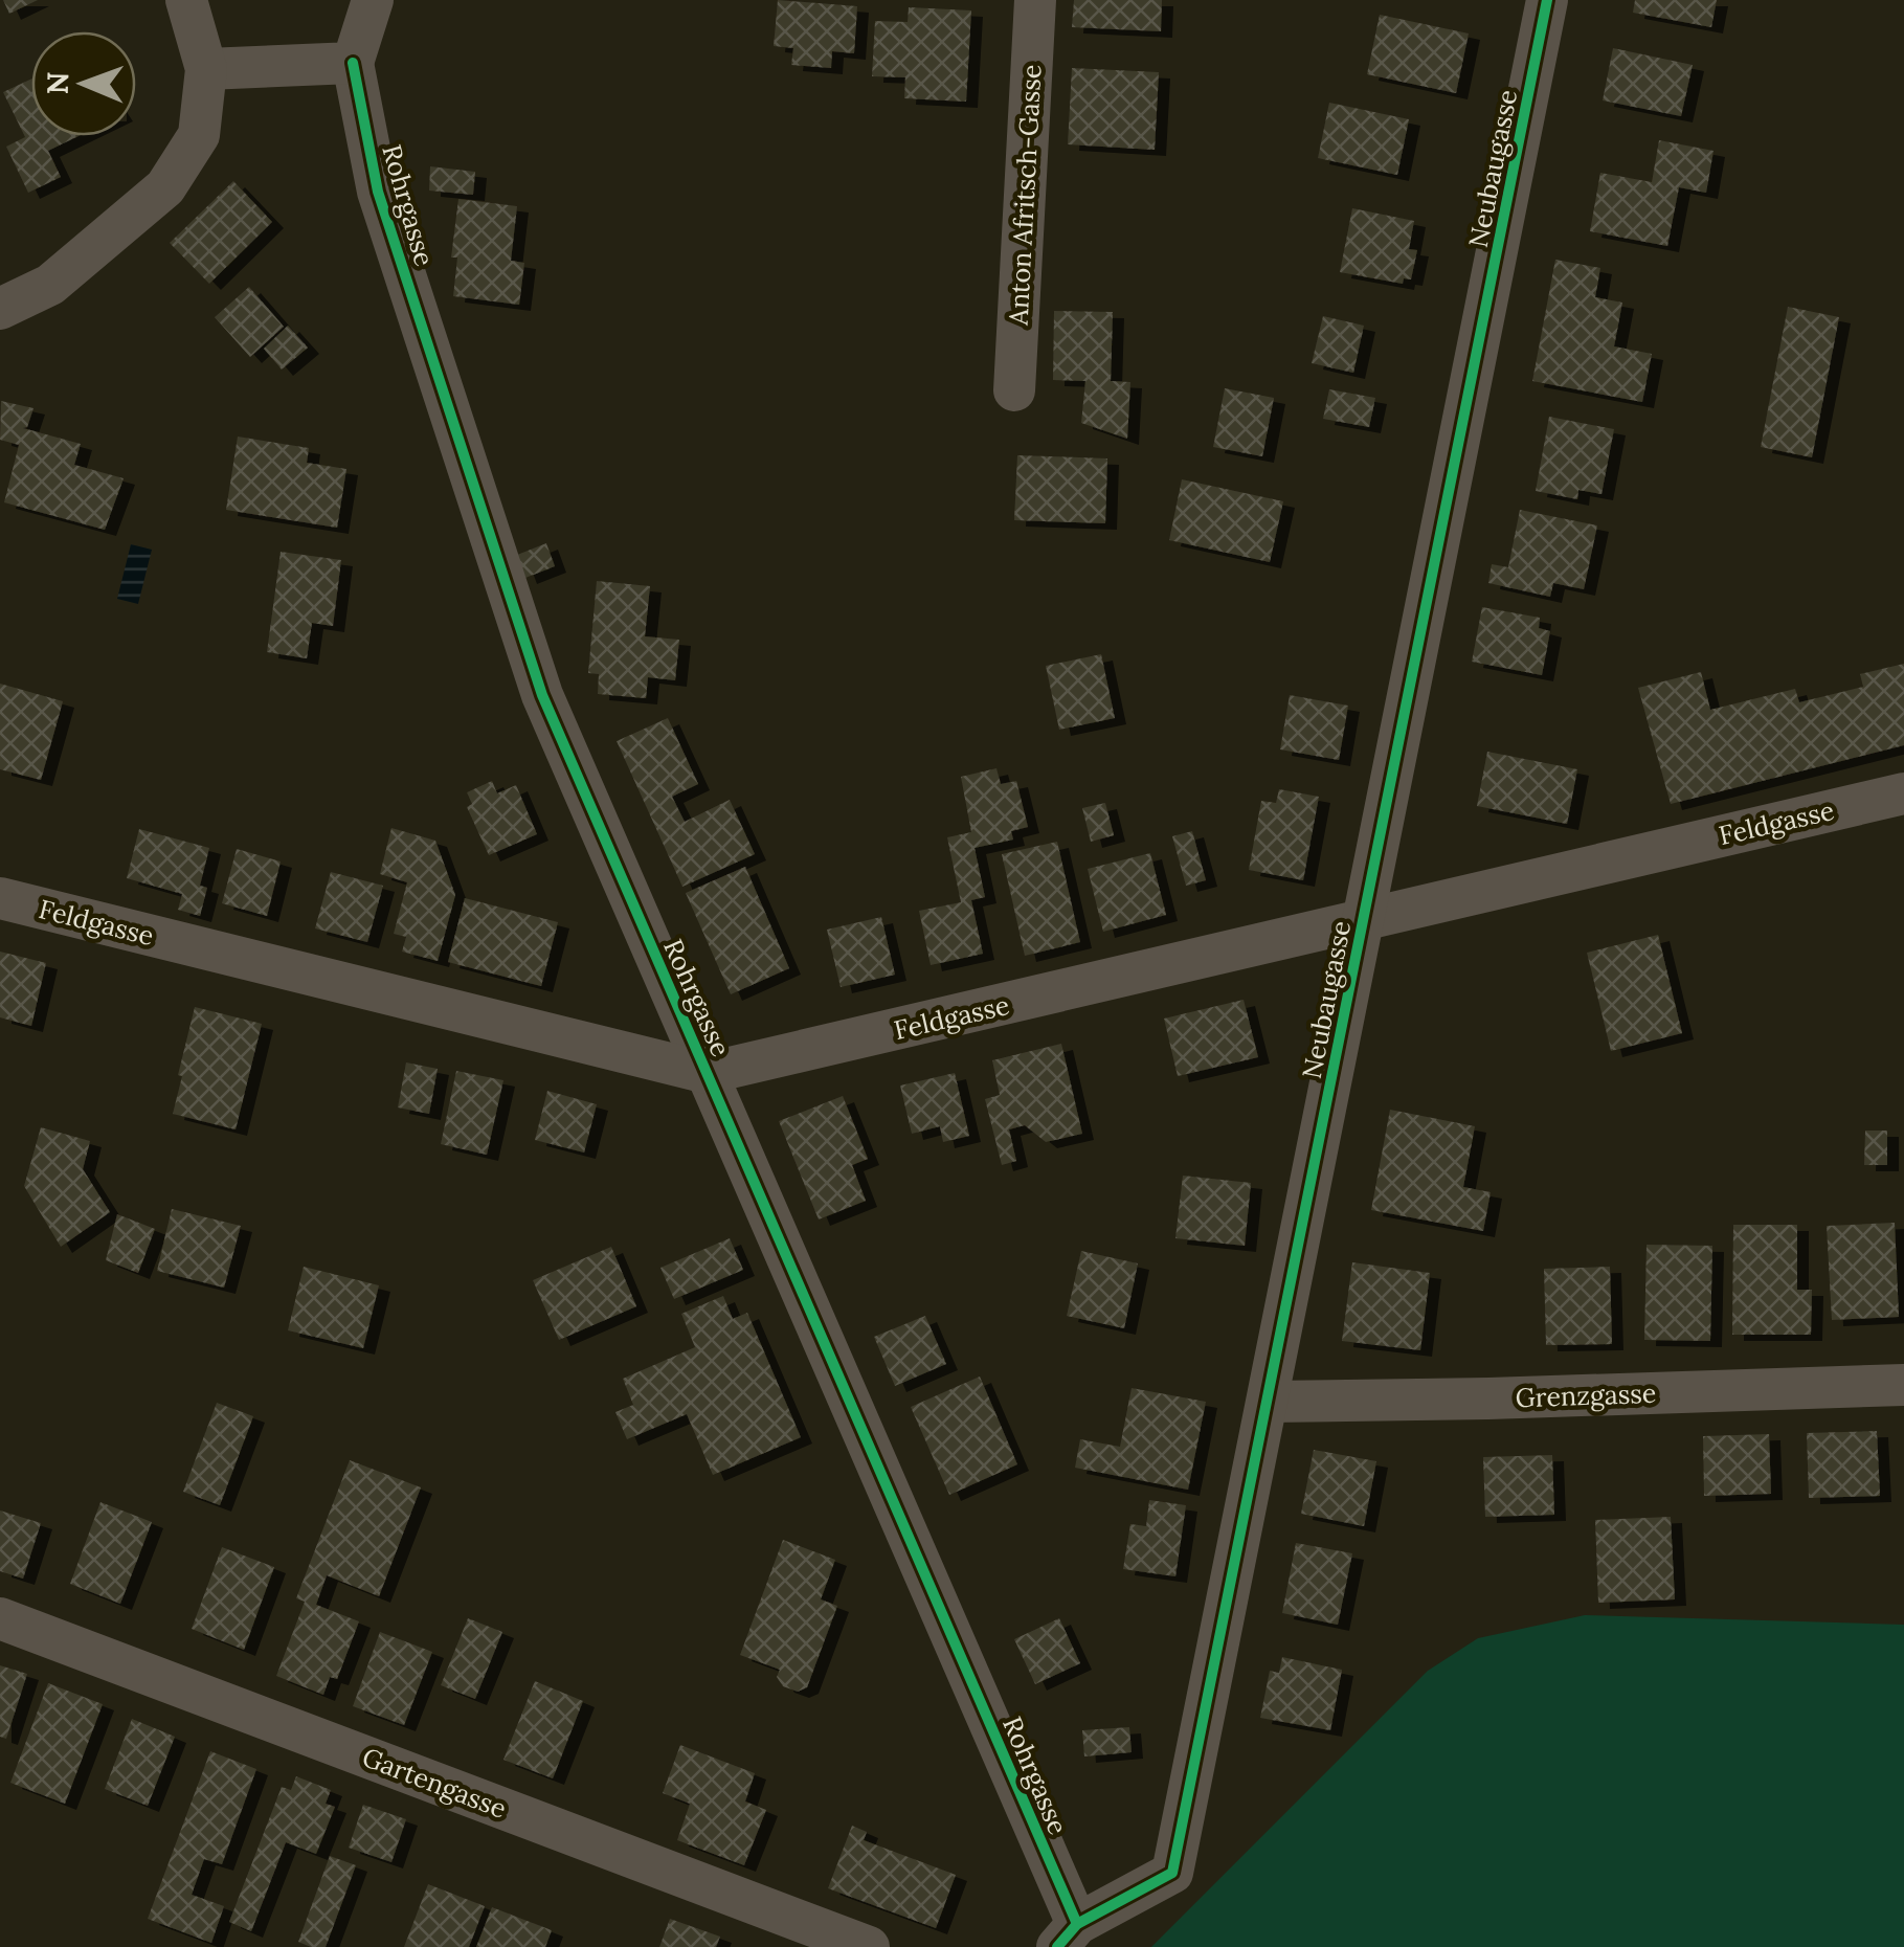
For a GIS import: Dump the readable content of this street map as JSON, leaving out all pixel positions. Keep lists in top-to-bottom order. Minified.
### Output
{"streets":{"street":["Neubaugasse","Anton Afritsch-Gasse","Rohrgasse","Feldgasse","Grenzgasse","Gartengasse"]},"crossings":[["Neubaugasse","Rohrgasse"],["Neubaugasse","Feldgasse"],["Neubaugasse","Grenzgasse"],["Rohrgasse","Feldgasse"]],"north":"left"}
